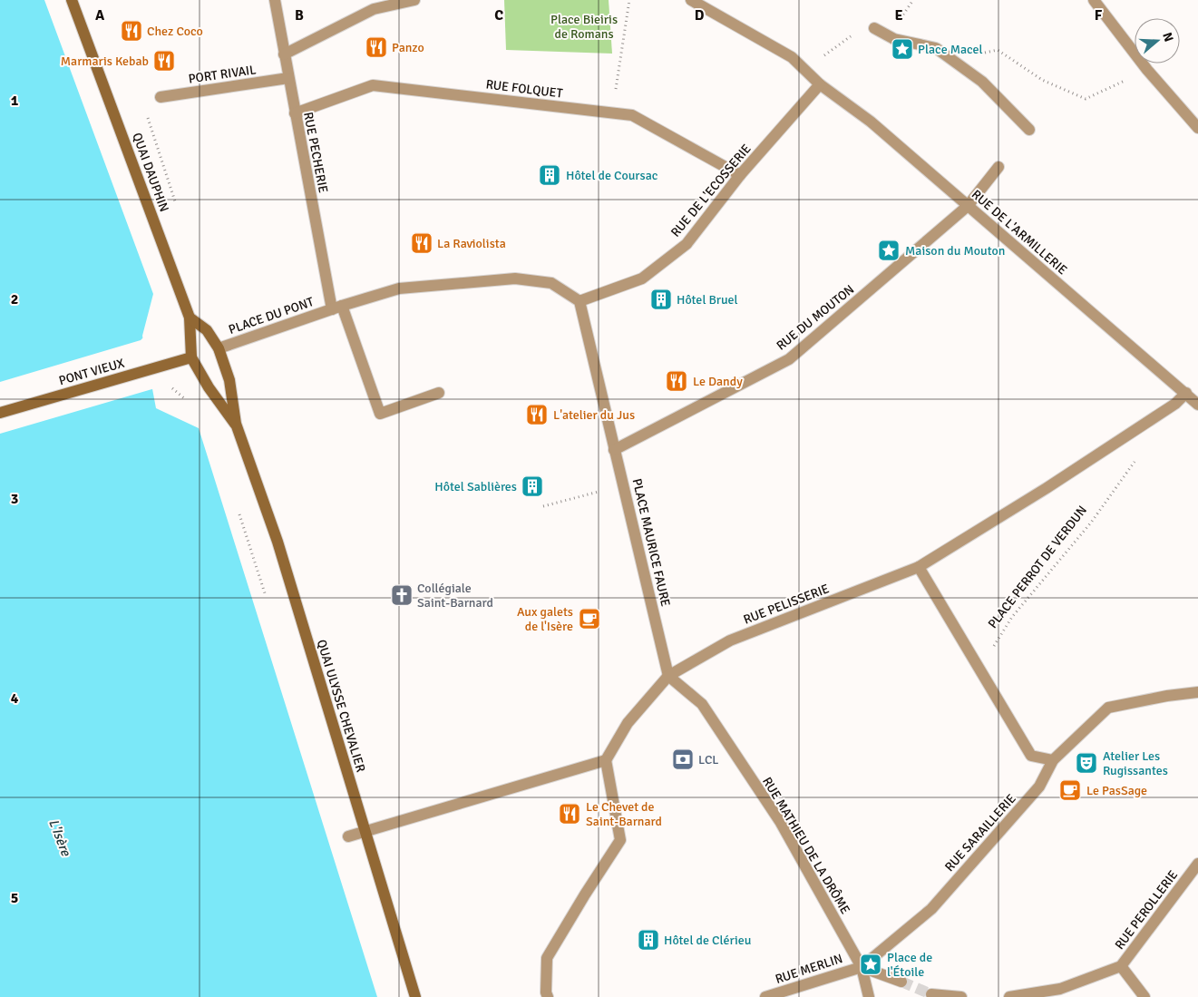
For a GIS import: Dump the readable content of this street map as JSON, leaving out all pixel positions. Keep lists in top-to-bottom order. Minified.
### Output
{"streets":{"main road":["QUAI DAUPHIN","PONT VIEUX","QUAI ULYSSE CHEVALIER"],"street":["PORT RIVAIL","RUE FOLQUET","RUE PECHERIE","RUE DE L'ECOSSERIE","RUE DE L'ARMILLERIE","PLACE DU PONT","RUE DU MOUTON","PLACE MAURICE FAURE","RUE PELISSERIE","RUE SARAILLERIE","RUE MATHIEU DE LA DRÔME","RUE PEROLLERIE","RUE MERLIN"],"path":["PLACE PERROT DE VERDUN"]},"crossings":[["PORT RIVAIL","RUE PECHERIE"],["RUE FOLQUET","RUE PECHERIE"],["RUE FOLQUET","RUE DE L'ECOSSERIE"],["RUE PECHERIE","PLACE DU PONT"],["QUAI DAUPHIN","PONT VIEUX"],["QUAI DAUPHIN","QUAI ULYSSE CHEVALIER"],["RUE DE L'ECOSSERIE","RUE DE L'ARMILLERIE"],["RUE DE L'ECOSSERIE","PLACE MAURICE FAURE"],["RUE DE L'ARMILLERIE","RUE DU MOUTON"],["PLACE DU PONT","QUAI ULYSSE CHEVALIER"],["RUE DU MOUTON","PLACE MAURICE FAURE"],["PONT VIEUX","QUAI ULYSSE CHEVALIER"],["PLACE MAURICE FAURE","RUE PELISSERIE"],["PLACE MAURICE FAURE","RUE MATHIEU DE LA DRÔME"],["RUE PELISSERIE","RUE MATHIEU DE LA DRÔME"],["RUE SARAILLERIE","RUE MATHIEU DE LA DRÔME"],["RUE SARAILLERIE","RUE MERLIN"],["RUE MATHIEU DE LA DRÔME","RUE MERLIN"]],"water":["L'Isère"],"parks":["Place Bieiris de Romans"],"places":{"restaurant":["Chez Coco","Panzo","Marmaris Kebab","La Raviolista","Le Dandy","L'atelier du Jus","Le Chevet de Saint-Barnard"],"place":["Place Macel","Maison du Mouton","Place de l'Étoile"],"building":["Hôtel de Coursac","Hôtel Bruel","Hôtel Sablières","Hôtel de Clérieu"],"church":["Collégiale Saint-Barnard"],"cafe":["Aux galets de l'Isère","Le PasSage"],"bank":["LCL"],"theatre":["Atelier Les Rugissantes"]},"north":"right","grid":{"columns":["A","B","C","D","E","F"],"rows":["1","2","3","4","5"]}}
